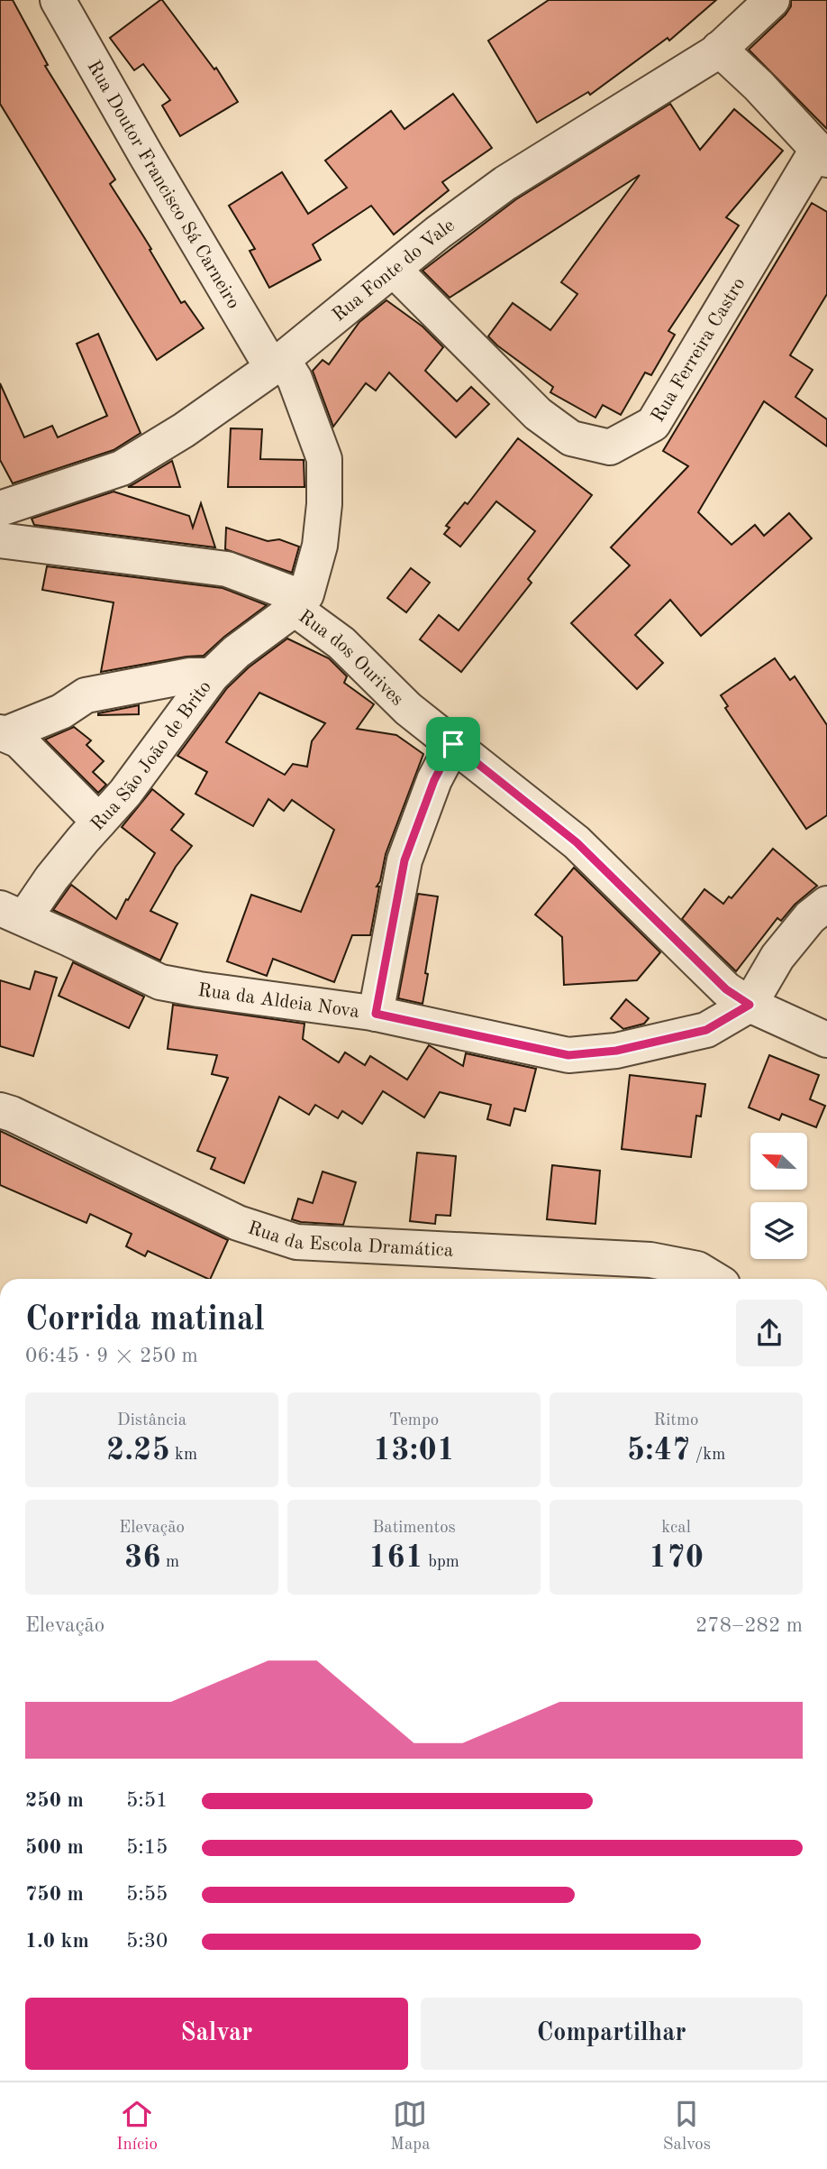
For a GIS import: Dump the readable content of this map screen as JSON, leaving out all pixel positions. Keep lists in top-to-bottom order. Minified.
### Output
{"streets":{"street":["Rua Doutor Francisco Sá Carneiro","Rua Fonte do Vale","Rua Ferreira Castro","Rua dos Ourives","Rua São João de Brito","Rua da Aldeia Nova","Rua da Escola Dramática"]},"crossings":[["Rua Doutor Francisco Sá Carneiro","Rua Fonte do Vale"],["Rua Doutor Francisco Sá Carneiro","Rua dos Ourives"],["Rua Doutor Francisco Sá Carneiro","Rua São João de Brito"],["Rua Fonte do Vale","Rua Ferreira Castro"],["Rua dos Ourives","Rua São João de Brito"],["Rua dos Ourives","Rua da Aldeia Nova"],["Rua São João de Brito","Rua da Aldeia Nova"]],"north":"top left","page":{"heading":["Corrida matinal","06:45 · 9 × 250 m"],"stats":[["Distância","2.25 km"],["Tempo","13:01"],["Ritmo","5:47 /km"],["Elevação","36 m"],["Batimentos","161 bpm"],["kcal","170"]],"chart":["Elevação","278–282 m"],"list":[{"name":"250 m","note":"5:51"},{"name":"500 m","note":"5:15"},{"name":"750 m","note":"5:55"},{"name":"1.0 km","note":"5:30"}],"buttons":["Salvar","Compartilhar"],"tabs":["Início","Mapa","Salvos"]}}
